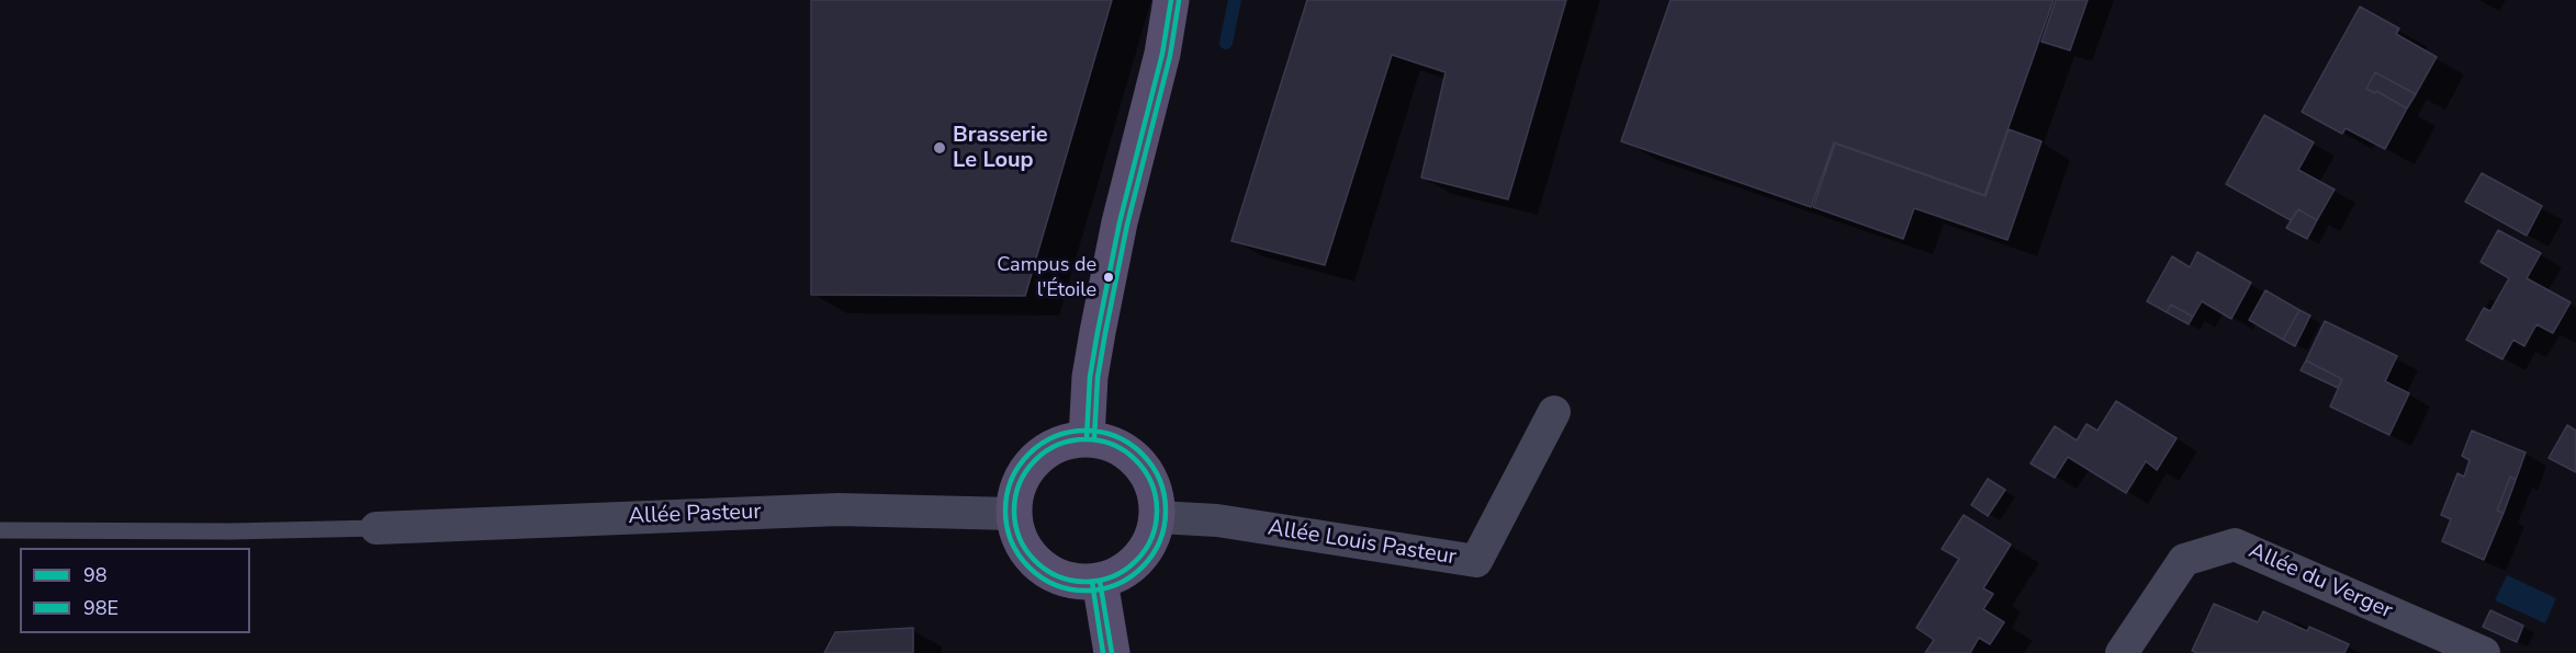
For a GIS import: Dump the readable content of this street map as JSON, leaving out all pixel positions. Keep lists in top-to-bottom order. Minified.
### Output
{"streets":{"street":["Allée Pasteur","Allée Louis Pasteur","Allée du Verger"]},"crossings":[["Allée Pasteur","Allée Louis Pasteur"]],"places":["Brasserie Le Loup","Campus de l'Étoile"],"lines":["transit line 98","transit line 98E"],"legend":["98","98E"]}
